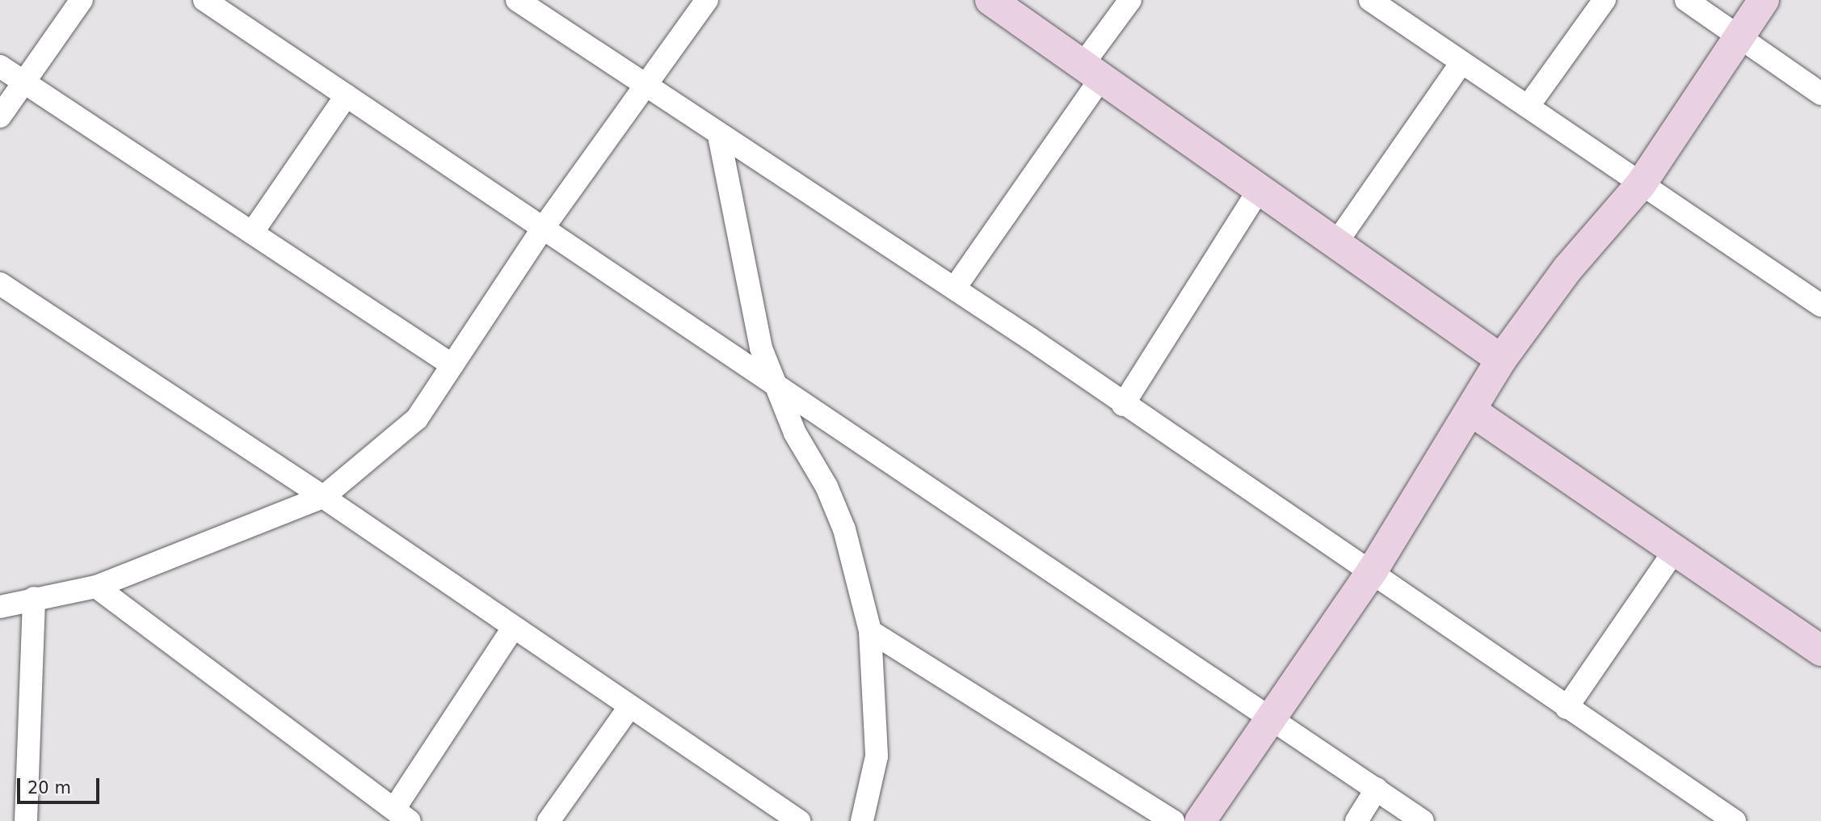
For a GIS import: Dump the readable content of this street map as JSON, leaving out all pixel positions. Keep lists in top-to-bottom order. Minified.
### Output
{"scale_bar":"20 m"}
